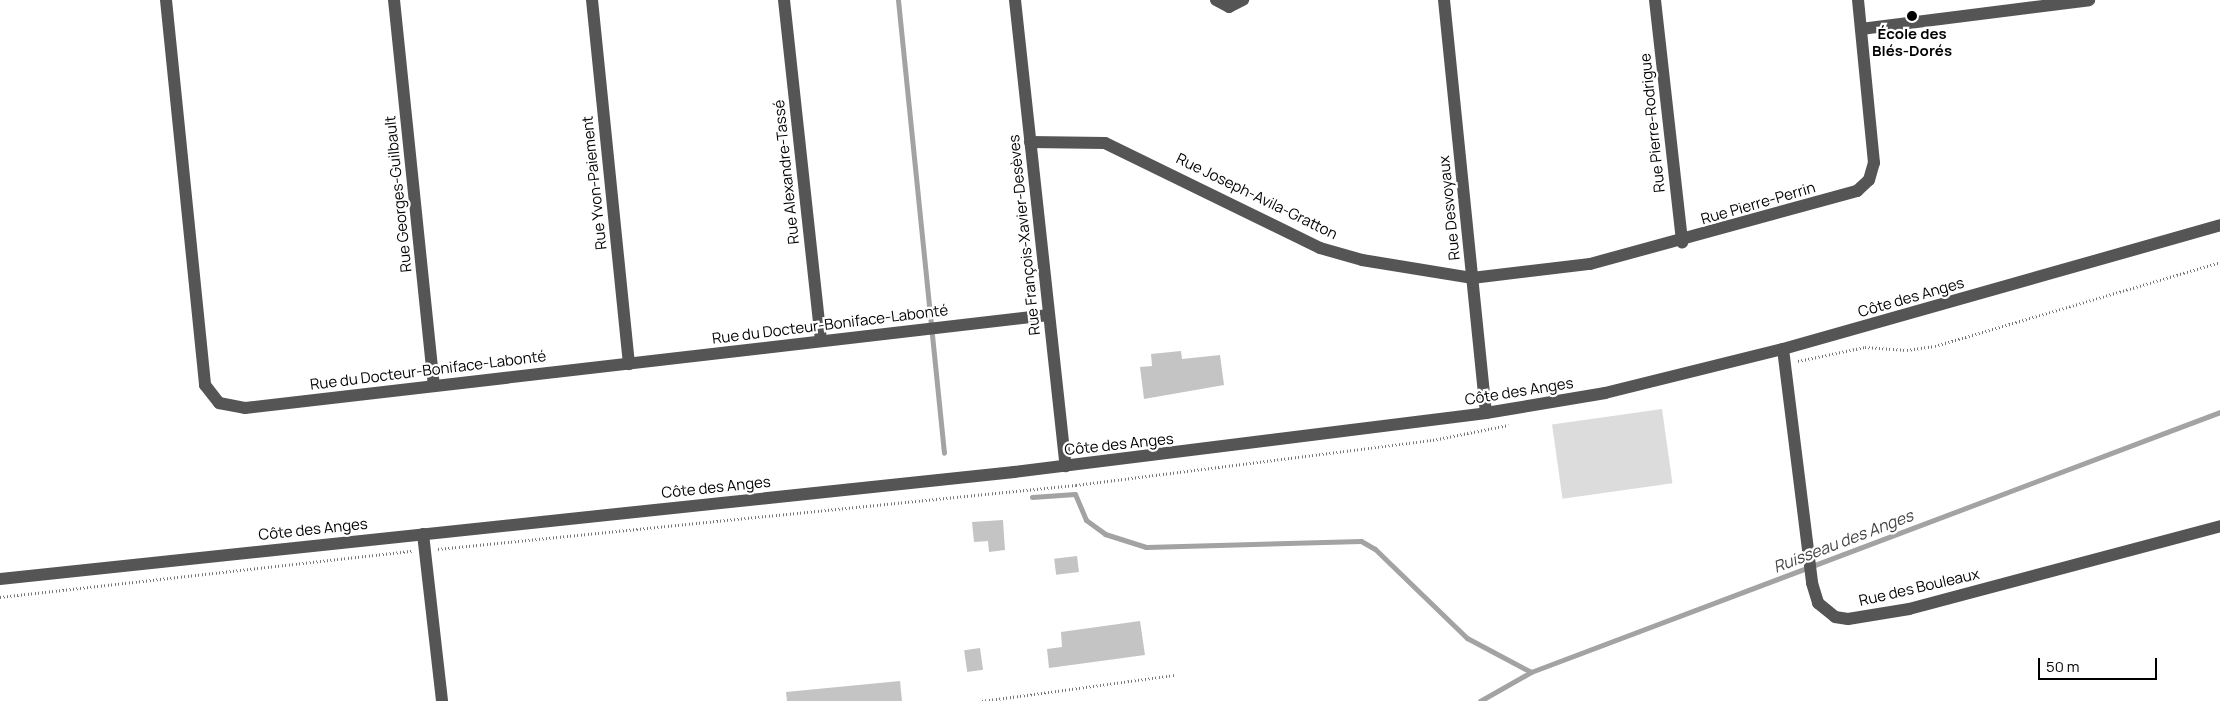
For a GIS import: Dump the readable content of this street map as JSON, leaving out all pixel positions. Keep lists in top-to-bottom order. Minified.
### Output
{"streets":{"street":["Rue Pierre-Rodrigue","Rue Alexandre-Tassé","Rue Yvon-Paiement","Rue Georges-Guilbault","Rue Joseph-Avila-Gratton","Rue Pierre-Perrin","Rue Desvoyaux","Rue François-Xavier-Desèves","Côte des Anges","Rue du Docteur-Boniface-Labonté","Rue des Bouleaux"]},"crossings":[["Rue Pierre-Rodrigue","Rue Pierre-Perrin"],["Rue Alexandre-Tassé","Rue du Docteur-Boniface-Labonté"],["Rue Yvon-Paiement","Rue du Docteur-Boniface-Labonté"],["Rue Georges-Guilbault","Rue du Docteur-Boniface-Labonté"],["Rue Joseph-Avila-Gratton","Rue Pierre-Perrin"],["Rue Joseph-Avila-Gratton","Rue Desvoyaux"],["Rue Joseph-Avila-Gratton","Rue François-Xavier-Desèves"],["Rue Pierre-Perrin","Rue Desvoyaux"],["Rue Desvoyaux","Côte des Anges"],["Rue François-Xavier-Desèves","Côte des Anges"],["Rue François-Xavier-Desèves","Rue du Docteur-Boniface-Labonté"],["Côte des Anges","Rue des Bouleaux"]],"water":["Ruisseau des Anges"],"places":["École des Blés-Dorés"],"scale_bar":"50 m"}
